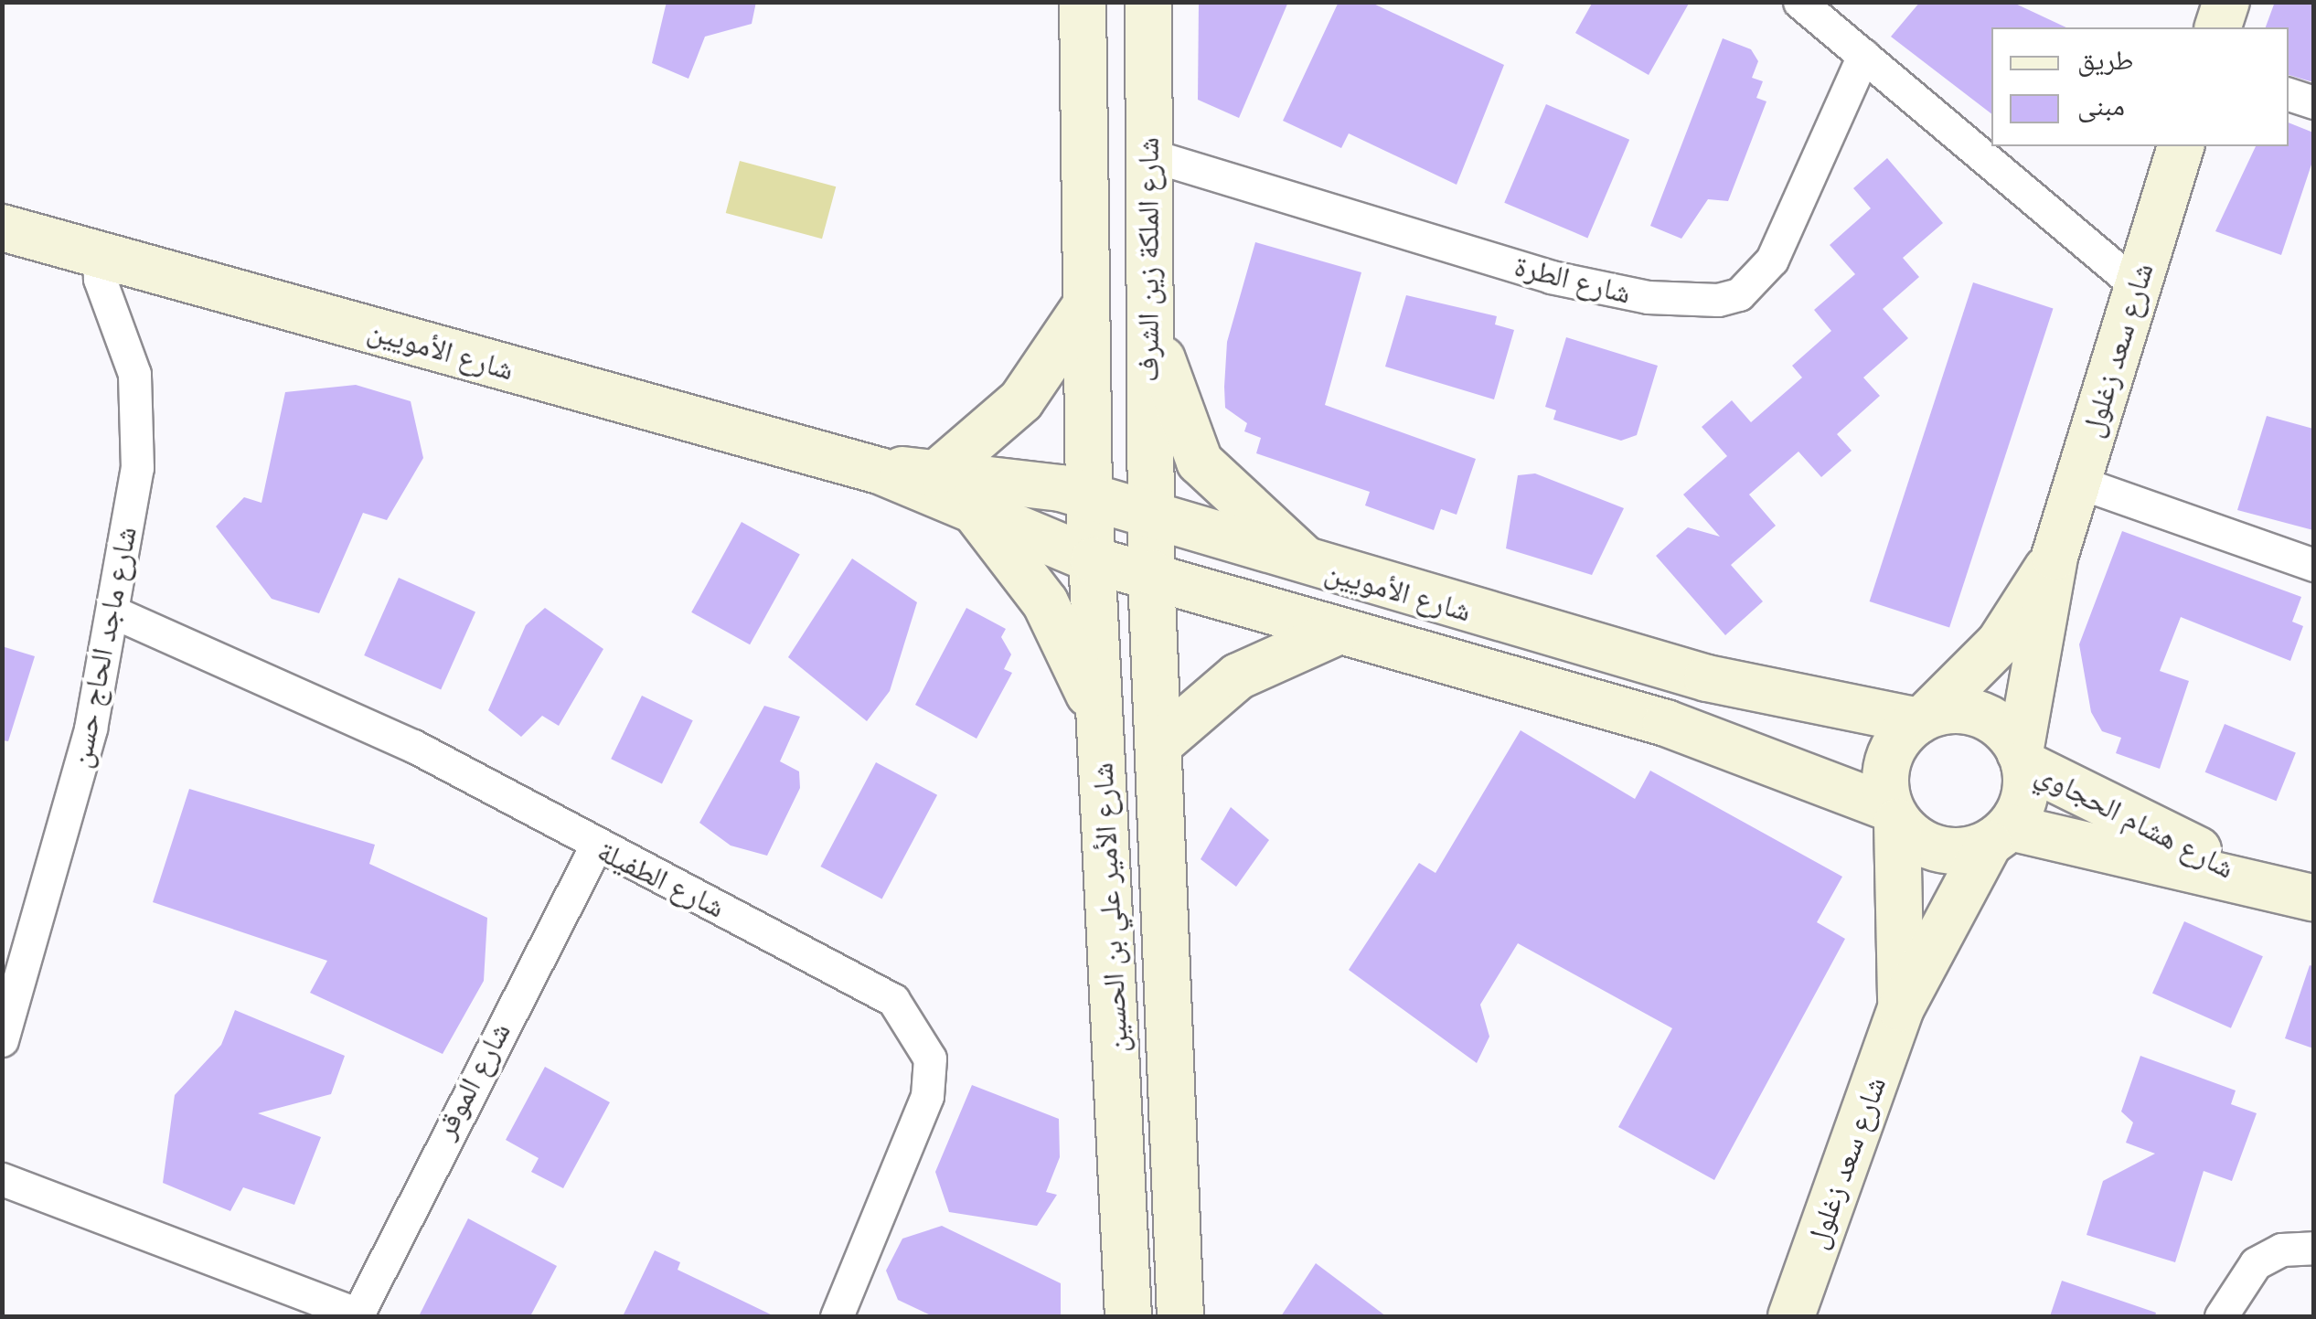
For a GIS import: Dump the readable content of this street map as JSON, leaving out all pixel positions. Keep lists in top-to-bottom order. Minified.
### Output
{"streets":{"street":["شارع الملكة زين الشرف","شارع الطرة","شارع الأمويين","شارع سعد زغلول","شارع ماجد الحاج حسن","شارع هشام الحجاوي","شارع الطفيلة","شارع الأمير علي بن الحسين","شارع الموقر"]},"crossings":[["شارع الملكة زين الشرف","شارع الطرة"],["شارع الملكة زين الشرف","شارع الأمويين"],["شارع الملكة زين الشرف","شارع الأمير علي بن الحسين"],["شارع الأمويين","شارع سعد زغلول"],["شارع الأمويين","شارع ماجد الحاج حسن"],["شارع الأمويين","شارع هشام الحجاوي"],["شارع الأمويين","شارع الأمير علي بن الحسين"],["شارع سعد زغلول","شارع هشام الحجاوي"],["شارع ماجد الحاج حسن","شارع الطفيلة"],["شارع الطفيلة","شارع الموقر"]],"legend":["طريق","مبنى"]}
